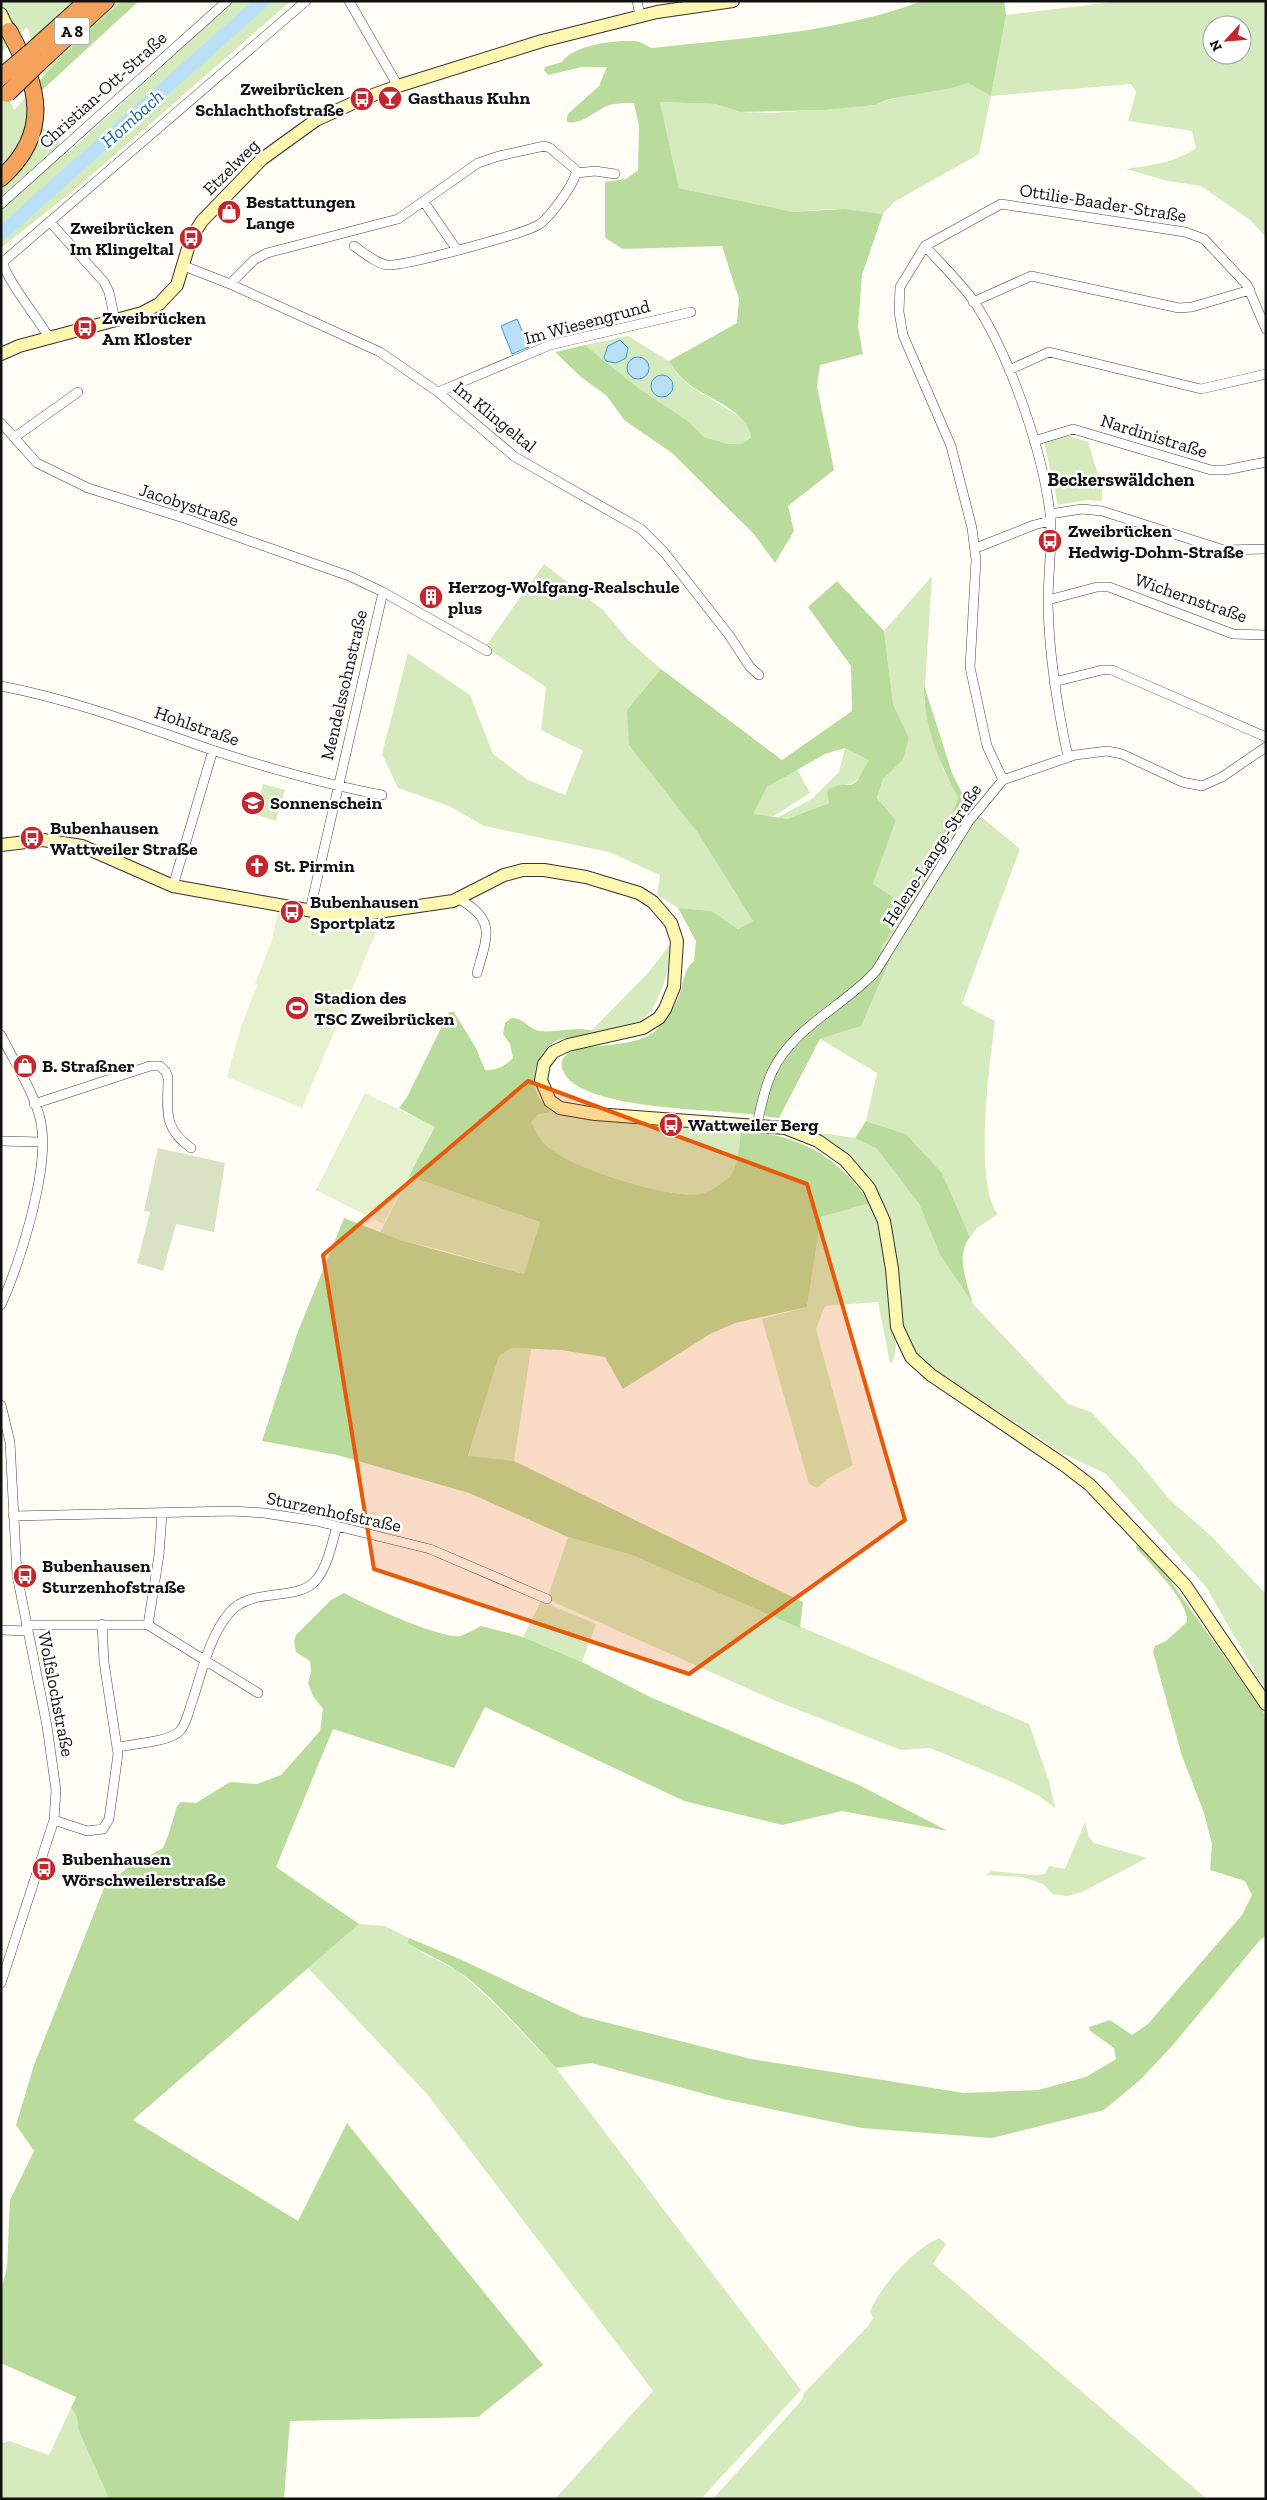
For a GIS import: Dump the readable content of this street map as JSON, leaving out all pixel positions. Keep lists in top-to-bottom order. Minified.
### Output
{"streets":{"highway":["A 8"],"street":["Christian-Ott-Straße","Etzelweg","Ottilie-Baader-Straße","Im Wiesengrund","Im Klingeltal","Nardinistraße","Jacobystraße","Wichernstraße","Mendelssohnstraße","Hohlstraße","Helene-Lange-Straße","Sturzenhofstraße","Wolfslochstraße"]},"crossings":[["Etzelweg","Im Klingeltal"],["Im Wiesengrund","Im Klingeltal"],["Jacobystraße","Mendelssohnstraße"],["Mendelssohnstraße","Hohlstraße"],["Sturzenhofstraße","Wolfslochstraße"]],"districts":["Beckerswäldchen"],"water":["Hornbach"],"places":{"bar":["Gasthaus Kuhn"],"bus stop":["Zweibrücken Schlachthofstraße","Zweibrücken Im Klingeltal","Zweibrücken Am Kloster","Zweibrücken Hedwig-Dohm-Straße","Bubenhausen Wattweiler Straße","Bubenhausen Sportplatz","Wattweiler Berg","Bubenhausen Sturzenhofstraße","Bubenhausen Wörschweilerstraße"],"shop":["Bestattungen Lange","B. Straßner"],"building":["Herzog-Wolfgang-Realschule plus"],"school or university":["Sonnenschein"],"church":["St. Pirmin"],"sports":["Stadion des TSC Zweibrücken"]},"north":"bottom left"}
